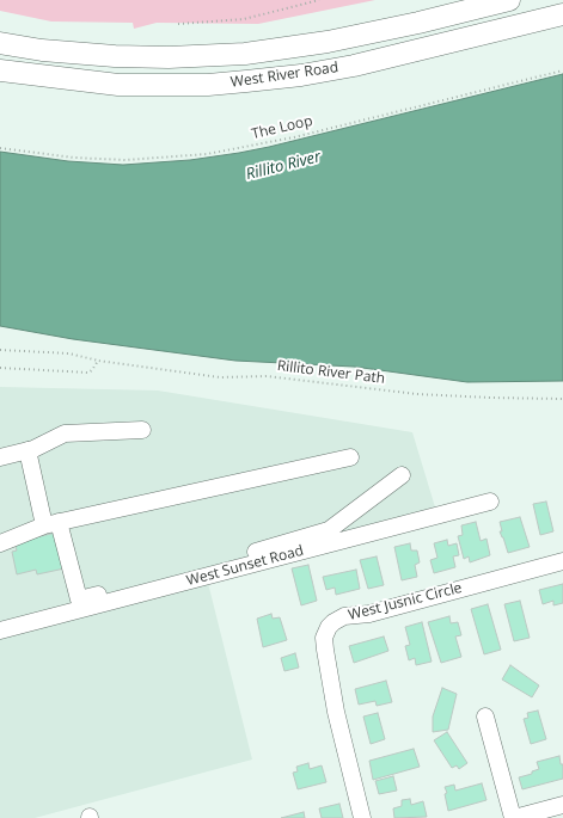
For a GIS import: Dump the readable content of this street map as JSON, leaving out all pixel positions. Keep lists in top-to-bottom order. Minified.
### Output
{"streets":{"main road":["West River Road"],"street":["West Sunset Road","West Jusnic Circle"],"path":["The Loop","Rillito River Path"]},"water":["Rillito River"]}
